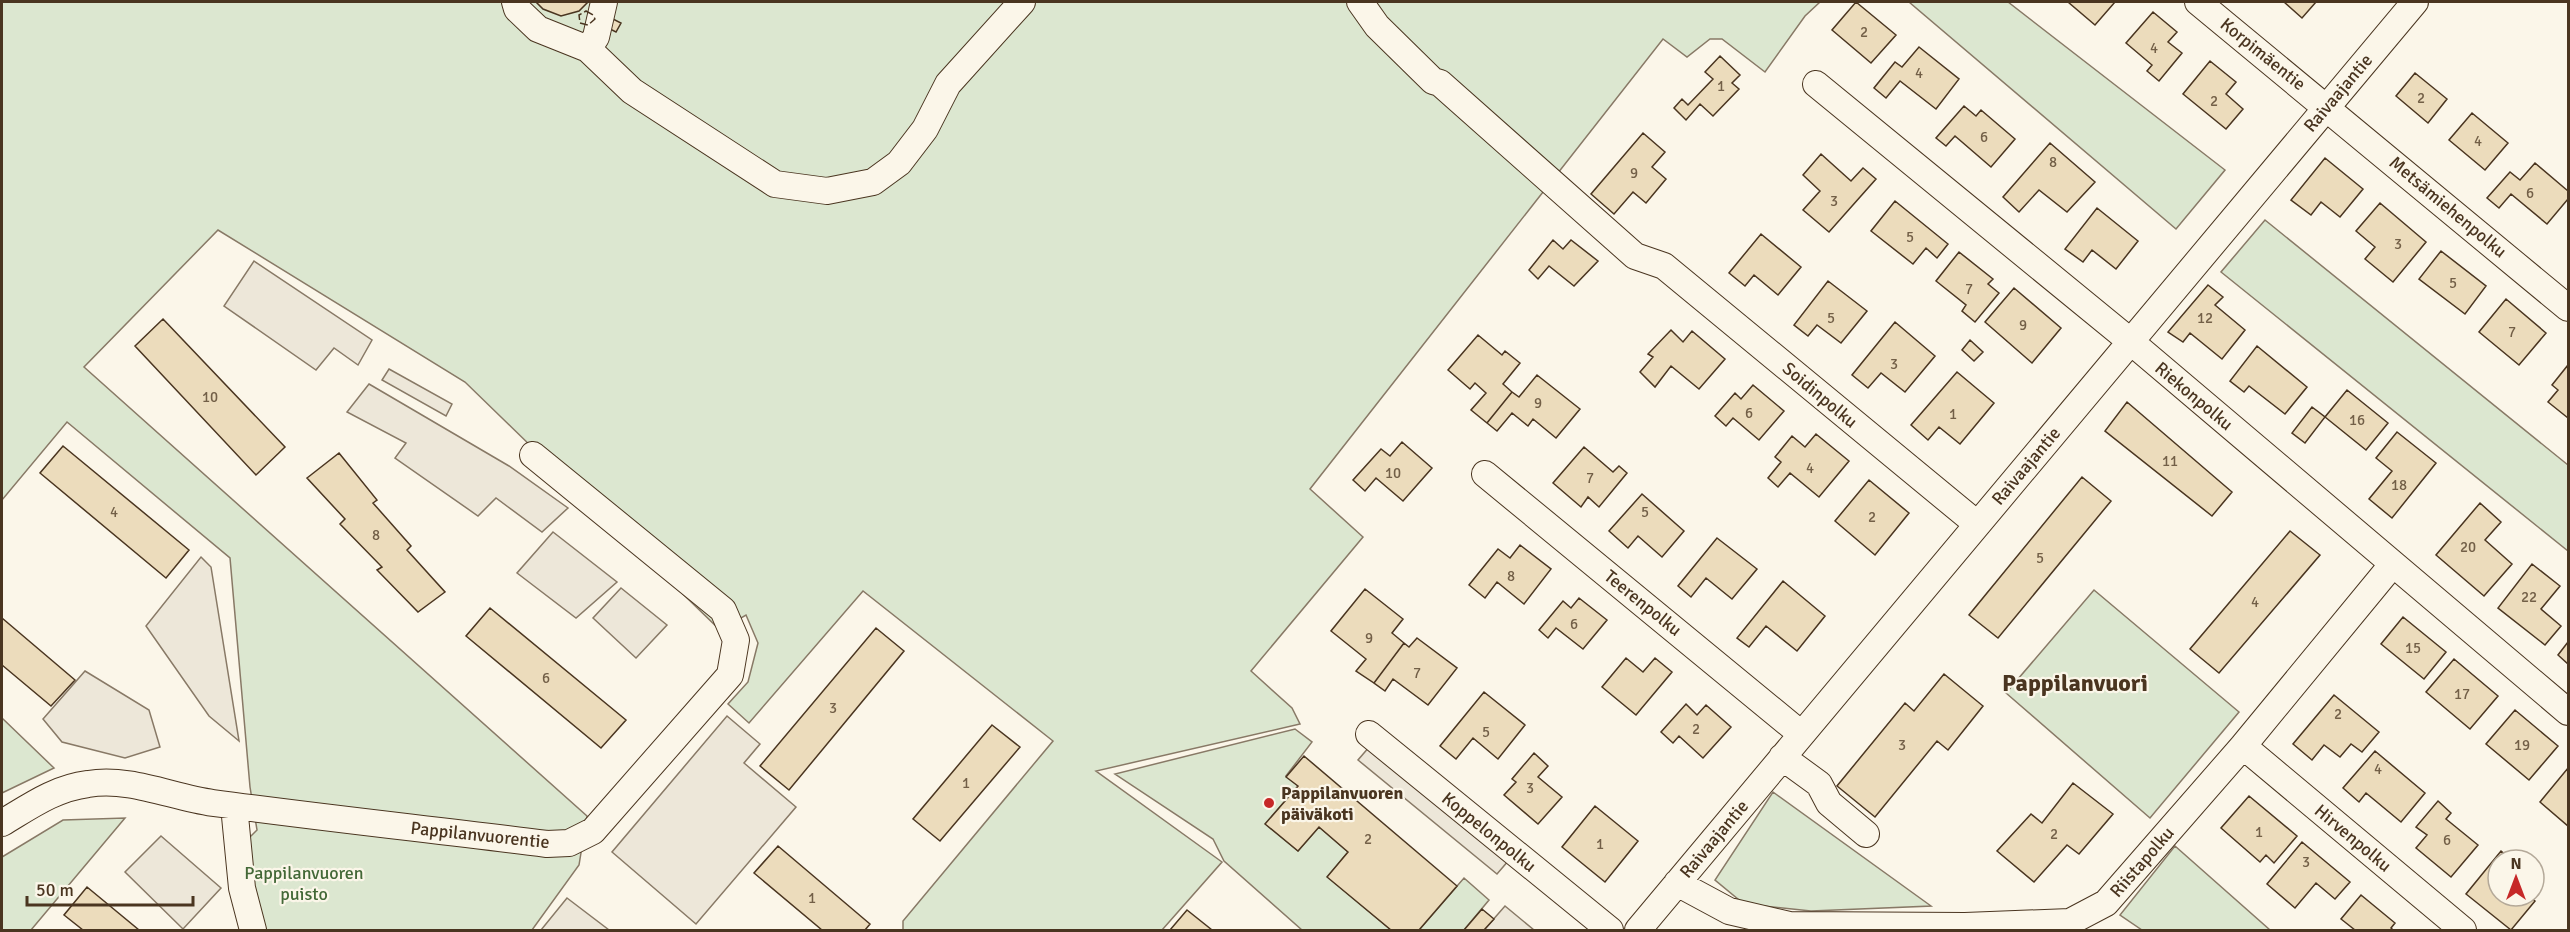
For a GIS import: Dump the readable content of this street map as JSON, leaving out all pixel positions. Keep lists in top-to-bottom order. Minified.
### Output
{"streets":{"street":["Korpimäentie","Raivaajantie","Metsämiehenpolku","Soidinpolku","Riekonpolku","Teerenpolku","Koppelonpolku","Pappilanvuorentie","Hirvenpolku","Riistapolku"]},"crossings":[["Korpimäentie","Raivaajantie"],["Korpimäentie","Metsämiehenpolku"],["Raivaajantie","Metsämiehenpolku"],["Raivaajantie","Soidinpolku"],["Raivaajantie","Riekonpolku"],["Raivaajantie","Teerenpolku"],["Raivaajantie","Riistapolku"],["Riekonpolku","Riistapolku"],["Hirvenpolku","Riistapolku"]],"districts":["Pappilanvuori"],"parks":["Pappilanvuoren puisto"],"places":["Pappilanvuoren päiväkoti"],"house_numbers":["2","4","4","1","2","2","6","4","8","9","6","3","5","3","5","7","5","12","9","7","3","10","9","6","1","16","11","4","10","7","18","4","5","2","8","20","5","8","22","4","6","9","15","7","6","17","3","2","2","5","3","19","4","1","3","1","2","2","6","1","3","1"],"scale_bar":"50 m","north":"top"}
